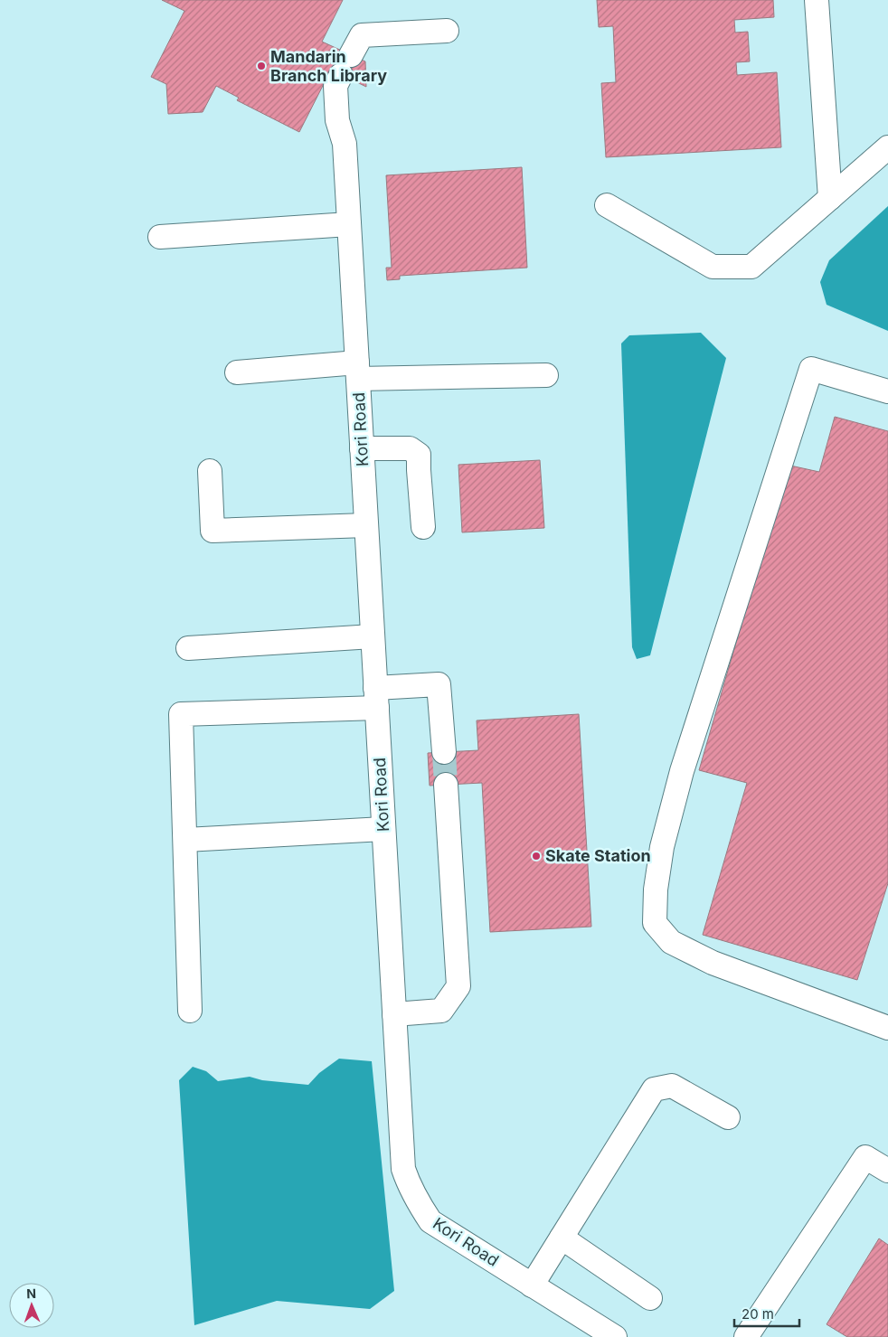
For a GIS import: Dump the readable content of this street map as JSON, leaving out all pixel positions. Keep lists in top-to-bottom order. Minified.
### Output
{"streets":{"street":["Kori Road"]},"places":["Mandarin Branch Library","Skate Station"],"scale_bar":"20 m","north":"top"}
